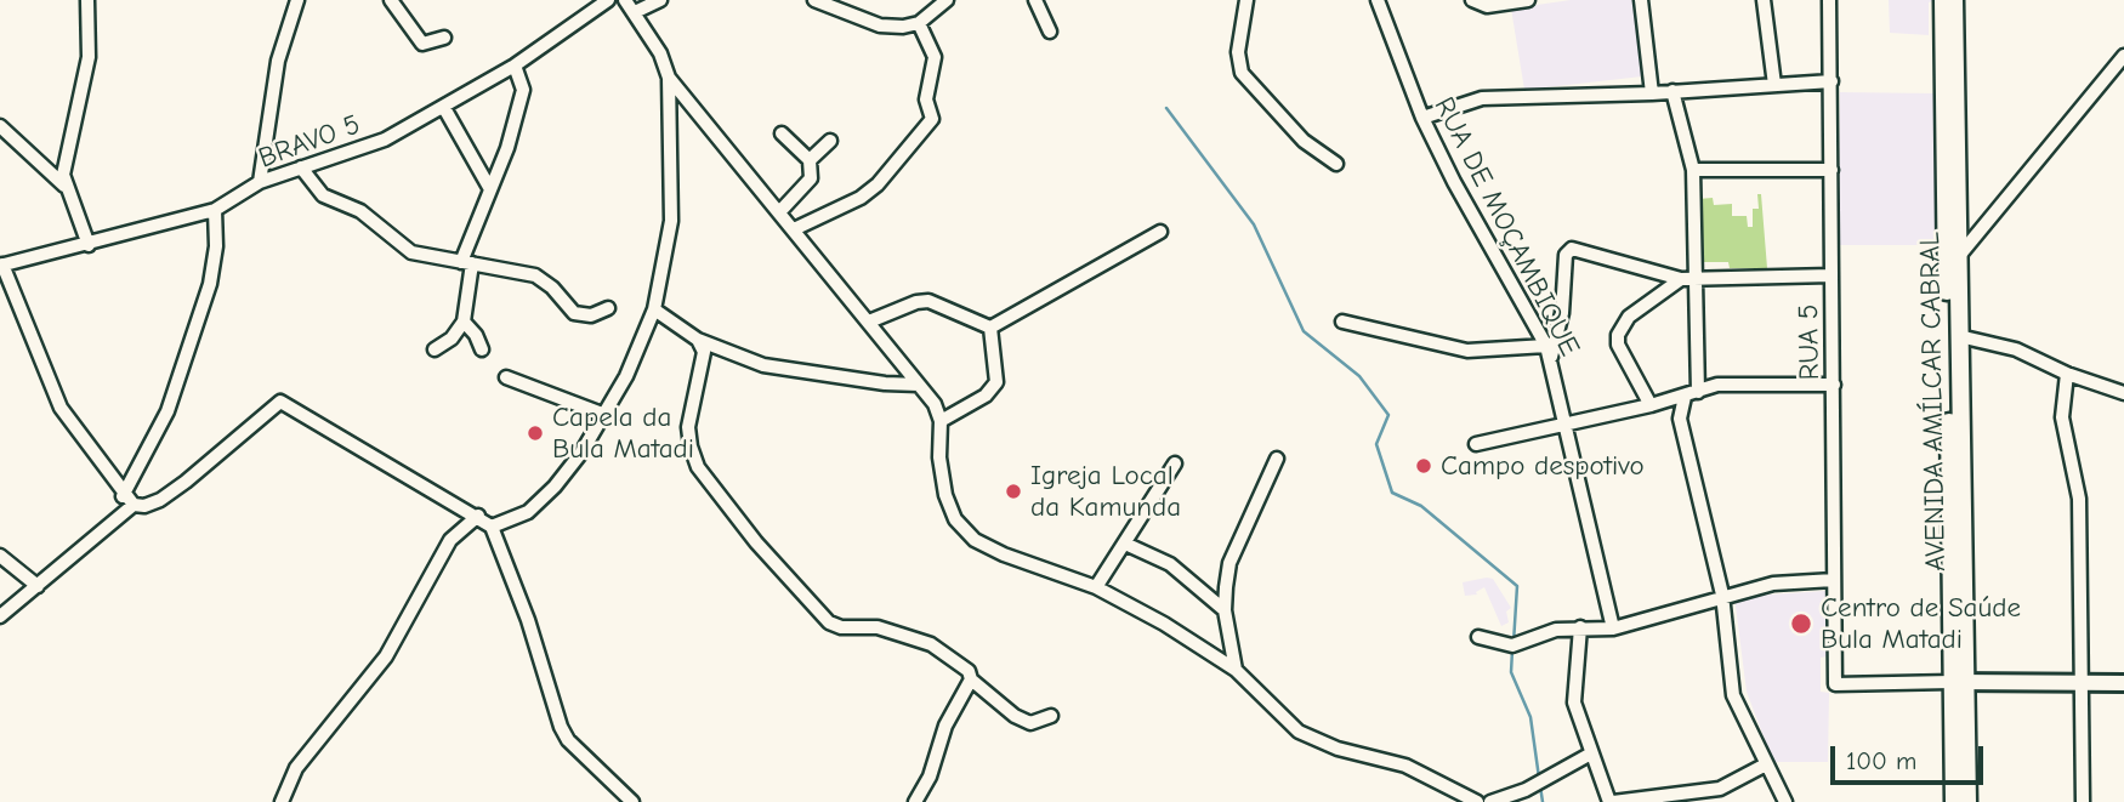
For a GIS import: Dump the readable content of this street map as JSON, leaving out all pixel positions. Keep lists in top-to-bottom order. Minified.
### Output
{"streets":{"main road":["AVENIDA AMÍLCAR CABRAL"],"street":["BRAVO 5","RUA DE MOÇAMBIQUE","RUA 5"]},"crossings":[["RUA 5","AVENIDA AMÍLCAR CABRAL"]],"places":["Capela da Bula Matadi","Campo despotivo","Igreja Local da Kamunda","Centro de Saúde Bula Matadi"],"scale_bar":"100 m"}
